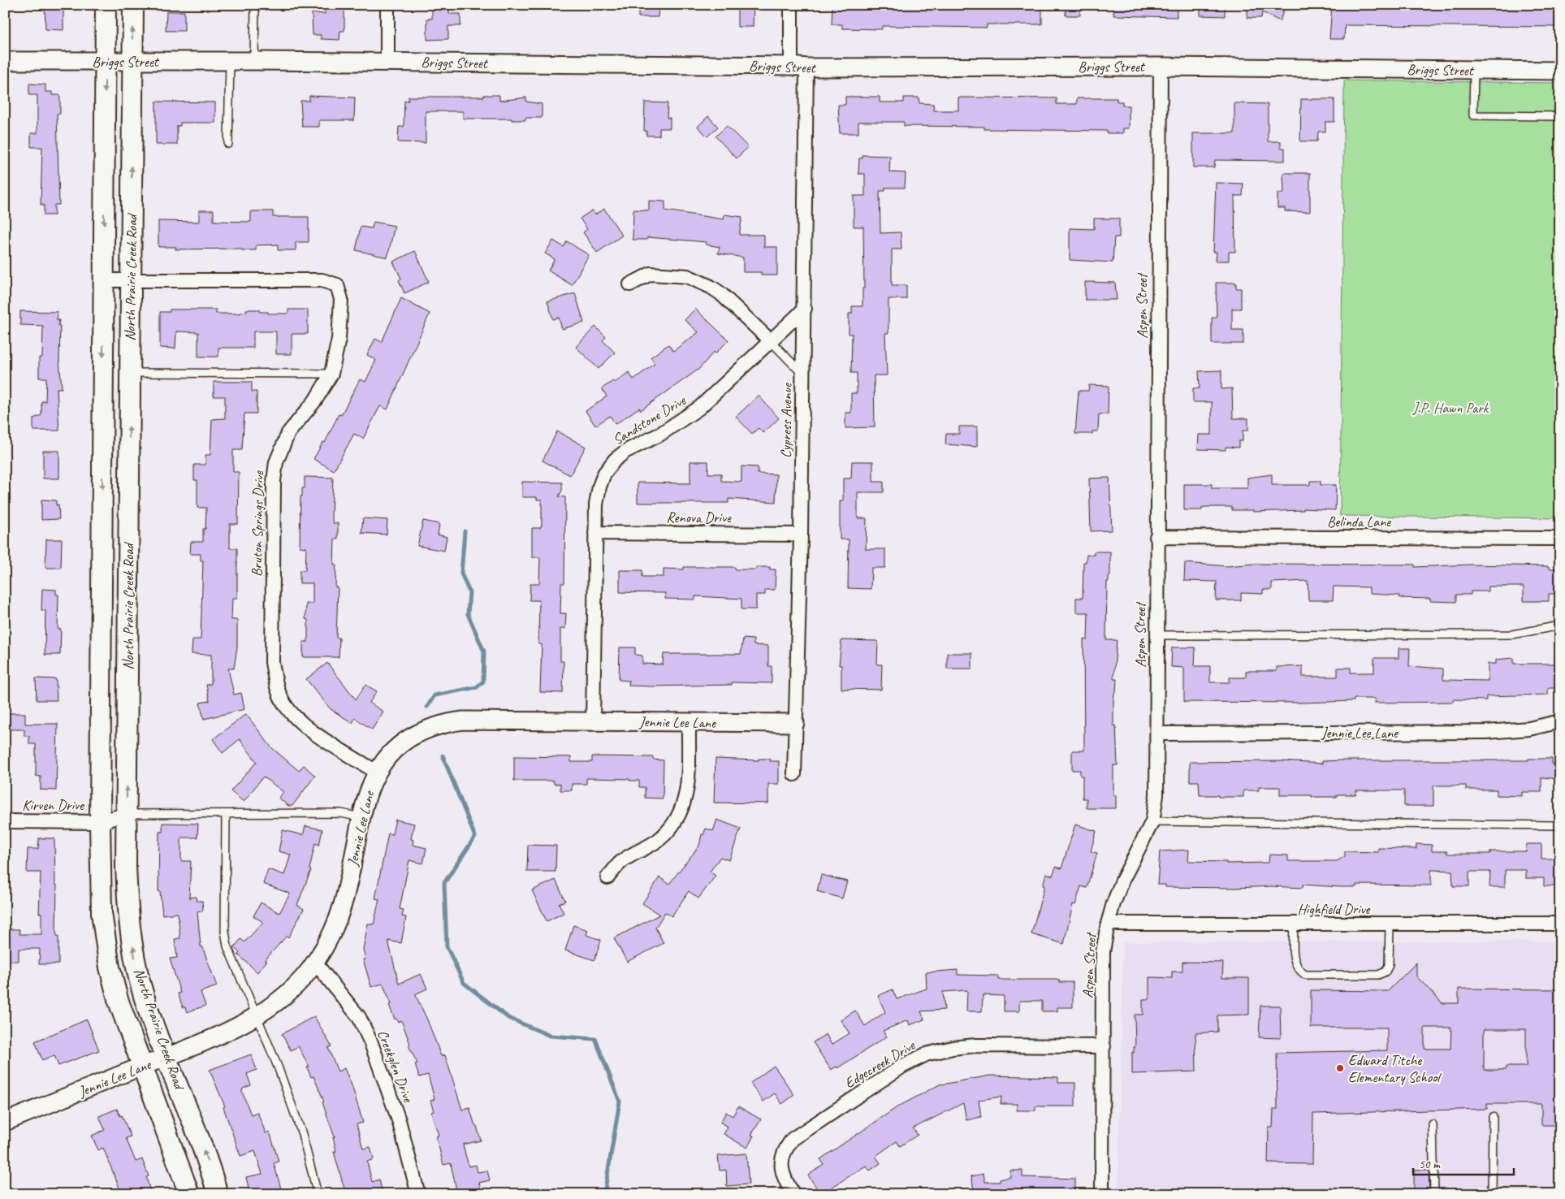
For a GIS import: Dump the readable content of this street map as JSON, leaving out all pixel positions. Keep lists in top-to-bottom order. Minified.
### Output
{"streets":{"main road":["North Prairie Creek Road"],"street":["Briggs Street","Aspen Street","Sandstone Drive","Cypress Avenue","Renova Drive","Belinda Lane","Bruton Springs Drive","Jennie Lee Lane","Kirven Drive","Highfield Drive","Edgecreek Drive","Creekglen Drive"]},"crossings":[["Briggs Street","North Prairie Creek Road"],["Briggs Street","Aspen Street"],["Briggs Street","Cypress Avenue"],["North Prairie Creek Road","Bruton Springs Drive"],["North Prairie Creek Road","Jennie Lee Lane"],["North Prairie Creek Road","Kirven Drive"],["Aspen Street","Belinda Lane"],["Aspen Street","Jennie Lee Lane"],["Aspen Street","Highfield Drive"],["Aspen Street","Edgecreek Drive"],["Sandstone Drive","Cypress Avenue"],["Sandstone Drive","Renova Drive"],["Sandstone Drive","Jennie Lee Lane"],["Cypress Avenue","Renova Drive"],["Cypress Avenue","Jennie Lee Lane"],["Bruton Springs Drive","Jennie Lee Lane"],["Jennie Lee Lane","Creekglen Drive"]],"parks":["J.P. Hawn Park"],"places":["Edward Titche Elementary School"],"scale_bar":"50 m"}
